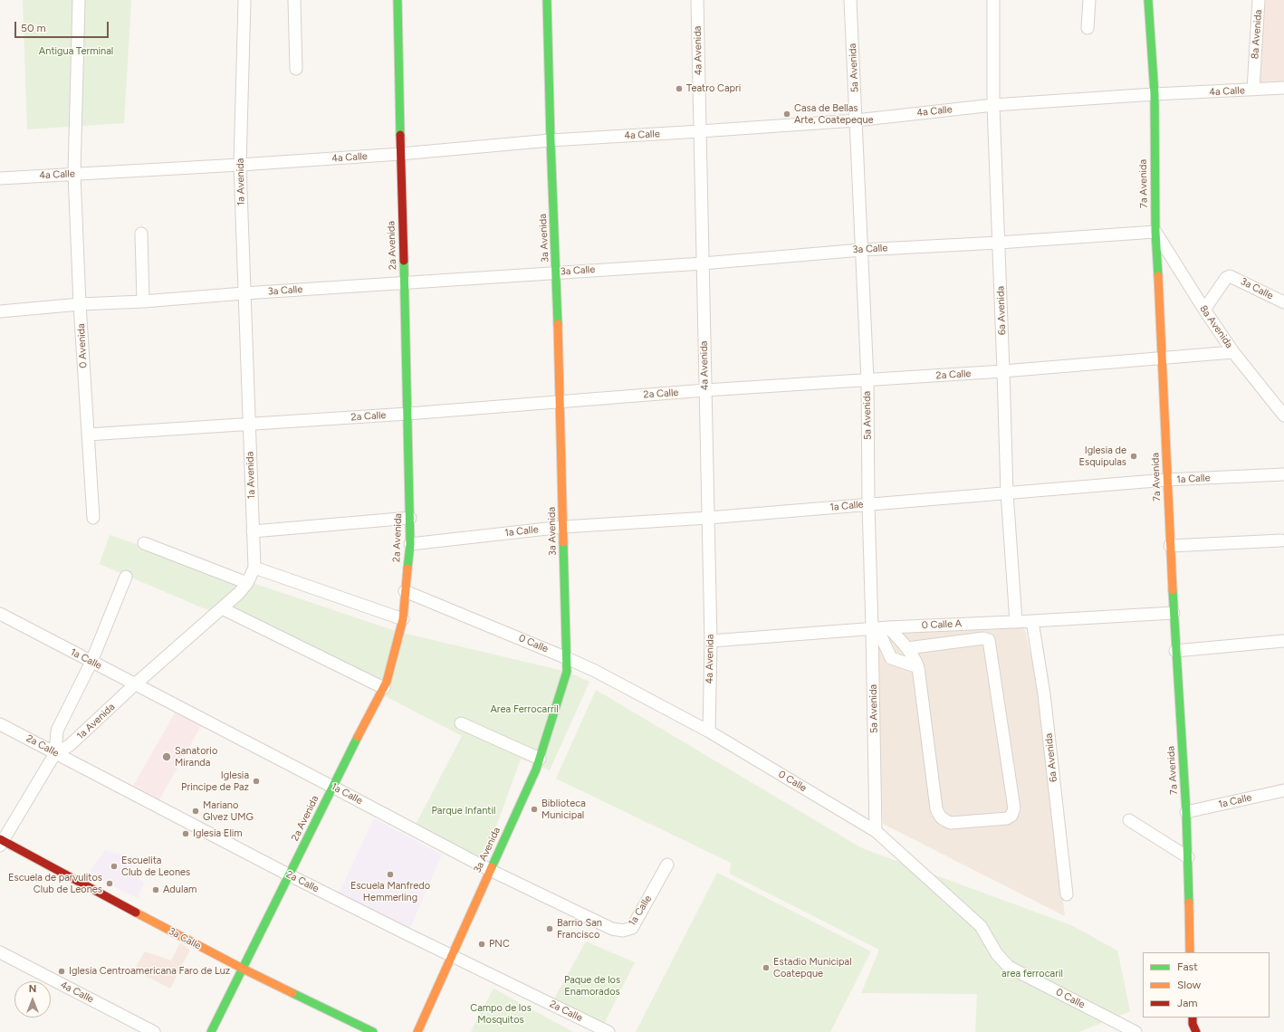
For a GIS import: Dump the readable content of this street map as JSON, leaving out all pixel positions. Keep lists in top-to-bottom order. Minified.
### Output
{"streets":{"main road":["7a Avenida","3a Avenida","2a Avenida","3a Calle"],"street":["8a Avenida","4a Avenida","5a Avenida","4a Calle","1a Avenida","6a Avenida","0 Avenida","2a Calle","1a Calle","0 Calle A","0 Calle"]},"crossings":[["8a Avenida","4a Calle"],["8a Avenida","7a Avenida"],["8a Avenida","3a Calle"],["8a Avenida","2a Calle"],["4a Avenida","4a Calle"],["4a Avenida","3a Calle"],["4a Avenida","2a Calle"],["4a Avenida","1a Calle"],["4a Avenida","0 Calle A"],["4a Avenida","0 Calle"],["5a Avenida","4a Calle"],["5a Avenida","3a Calle"],["5a Avenida","2a Calle"],["5a Avenida","1a Calle"],["5a Avenida","0 Calle A"],["5a Avenida","0 Calle"],["4a Calle","1a Avenida"],["4a Calle","7a Avenida"],["4a Calle","3a Avenida"],["4a Calle","2a Avenida"],["4a Calle","6a Avenida"],["4a Calle","0 Avenida"],["1a Avenida","3a Calle"],["1a Avenida","2a Calle"],["1a Avenida","1a Calle"],["7a Avenida","3a Calle"],["7a Avenida","2a Calle"],["7a Avenida","1a Calle"],["7a Avenida","0 Calle A"],["3a Avenida","3a Calle"],["3a Avenida","2a Calle"],["3a Avenida","1a Calle"],["3a Avenida","0 Calle"],["2a Avenida","3a Calle"],["2a Avenida","2a Calle"],["2a Avenida","1a Calle"],["2a Avenida","0 Calle"],["3a Calle","6a Avenida"],["3a Calle","0 Avenida"],["6a Avenida","2a Calle"],["6a Avenida","1a Calle"],["6a Avenida","0 Calle A"],["0 Avenida","2a Calle"]],"parks":["Antigua Terminal","Area Ferrocarril","Parque Infantil","area ferrocaril","Paque de los Enamorados","Campo de los Mosquitos"],"places":["Teatro Capri","Casa de Bellas Arte, Coatepeque","Iglesia de Esquipulas","Sanatorio Miranda","Iglesia Principe de Paz","Biblioteca Municipal","Mariano Glvez UMG","Iglesia Elim","Escuelita Club de Leones","Escuela Manfredo Hemmerling","Escuela de parvulitos Club de Leones","Adulam","Barrio San Francisco","PNC","Estadio Municipal Coatepque","Iglesia Centroamericana Faro de Luz"],"legend":["Fast","Slow","Jam"],"scale_bar":"50 m","north":"top"}
